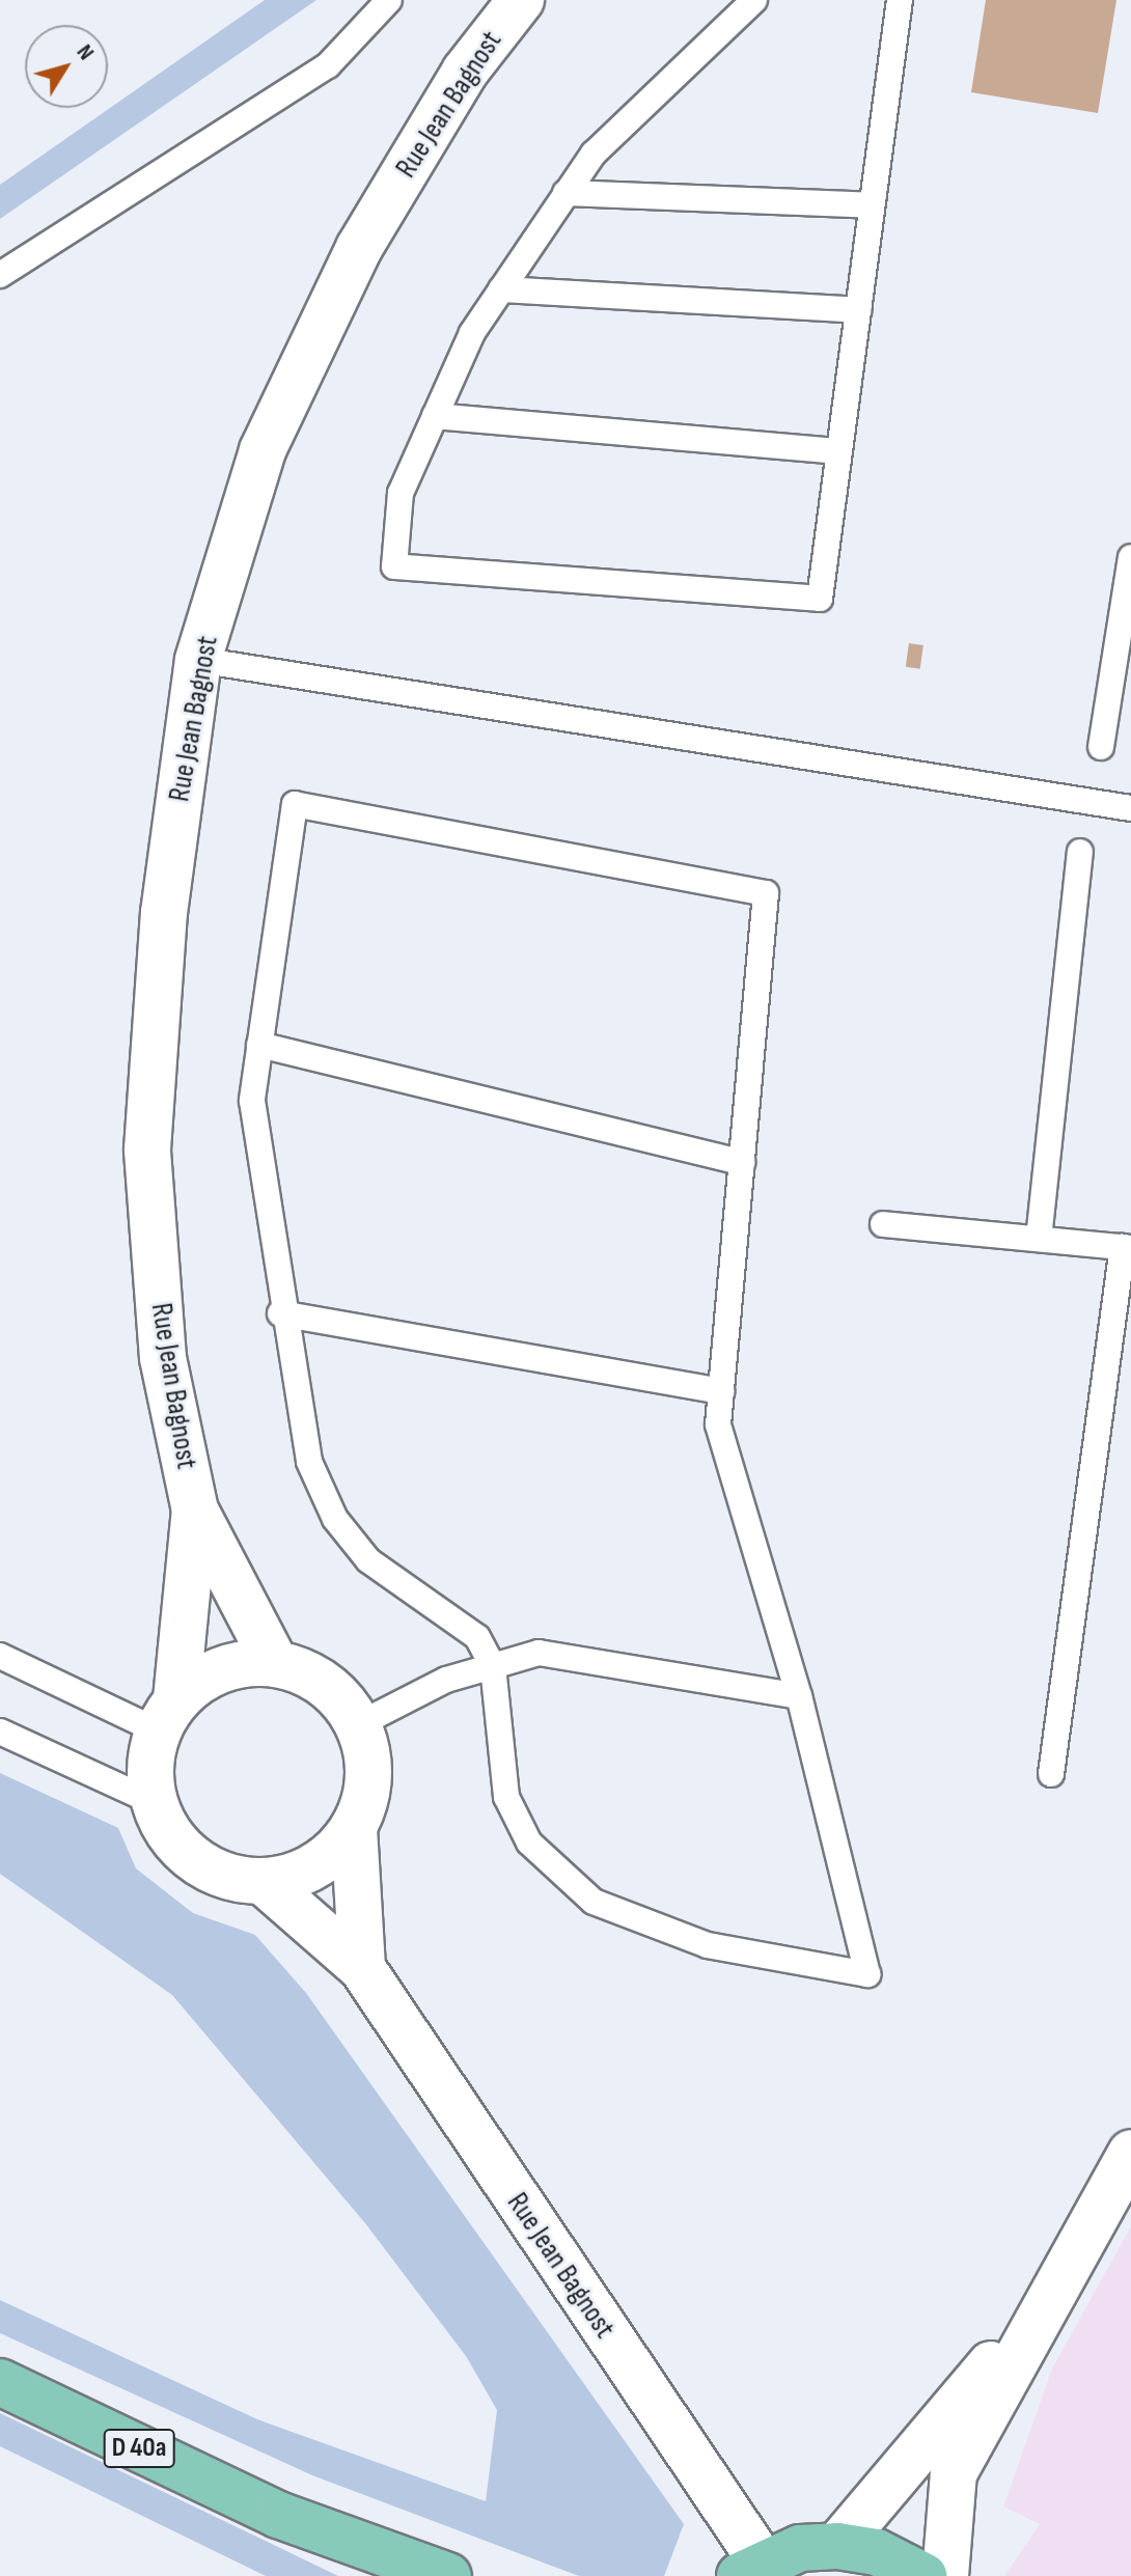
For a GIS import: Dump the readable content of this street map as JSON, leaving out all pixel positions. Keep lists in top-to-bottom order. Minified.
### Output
{"streets":{"main road":["D 40a"],"street":["Rue Jean Bagnost"]},"north":"top right"}
